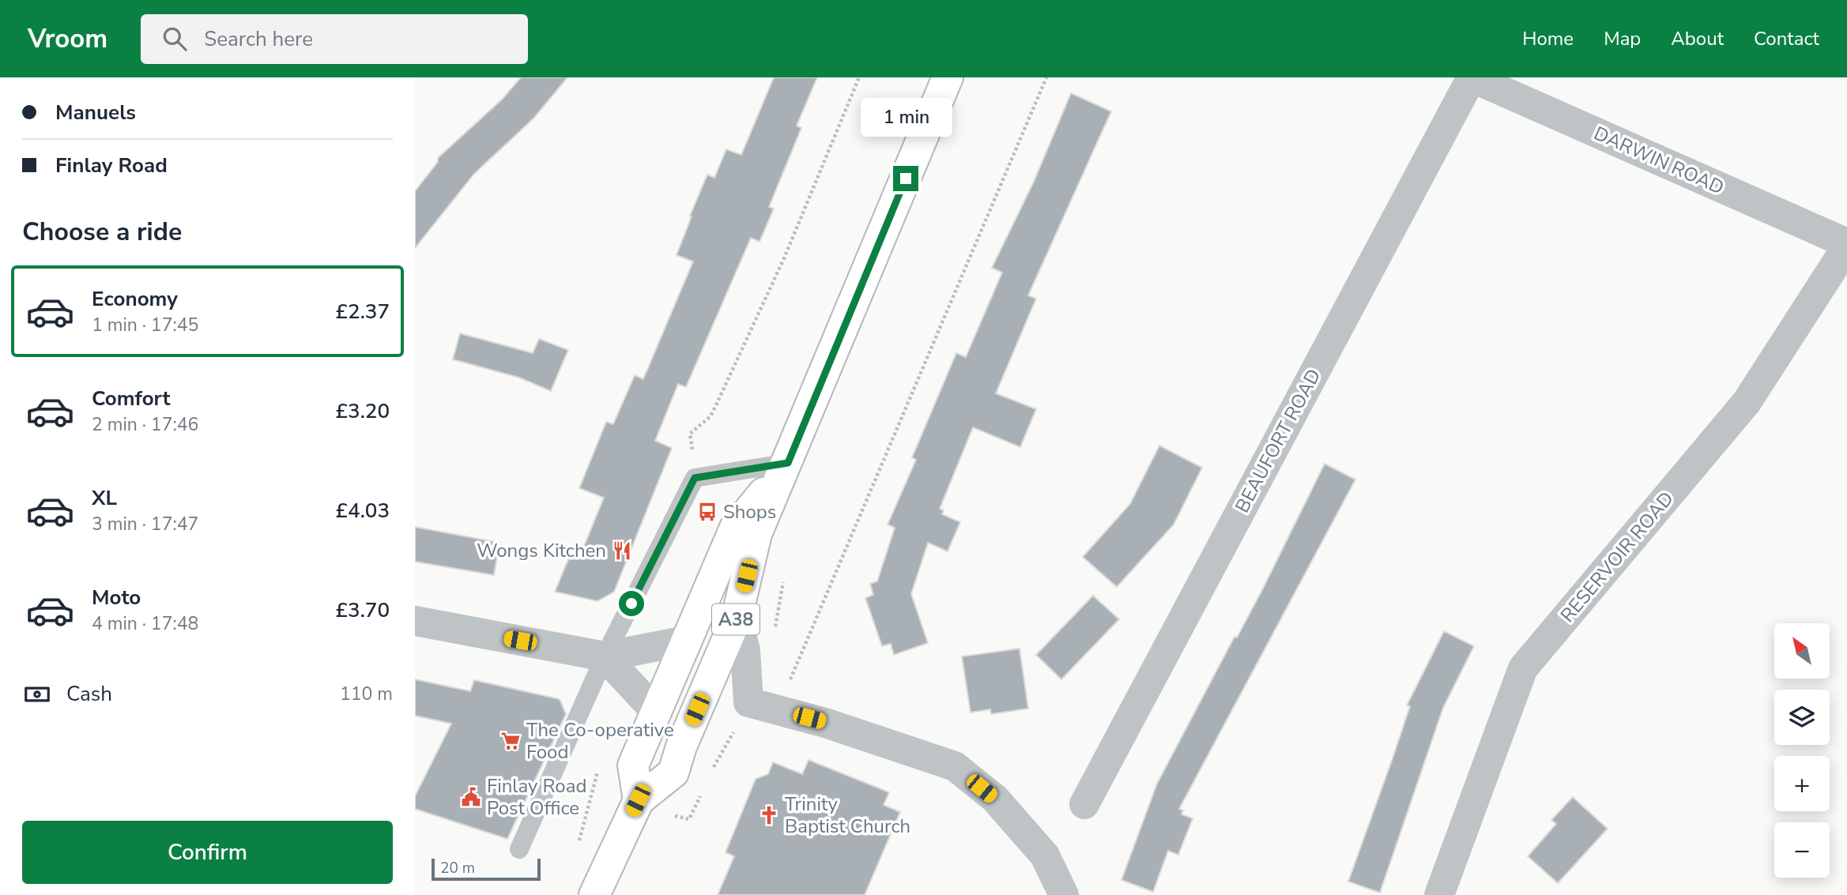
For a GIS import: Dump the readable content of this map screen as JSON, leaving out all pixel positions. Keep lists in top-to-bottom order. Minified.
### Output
{"streets":{"highway":["A38"],"street":["DARWIN ROAD","BEAUFORT ROAD","RESERVOIR ROAD"]},"crossings":[["DARWIN ROAD","BEAUFORT ROAD"],["DARWIN ROAD","RESERVOIR ROAD"]],"places":{"bus stop":["Shops"],"restaurant":["Wongs Kitchen"],"supermarket":["The Co-operative Food"],"public building":["Finlay Road Post Office"],"church":["Trinity Baptist Church"]},"scale_bar":"20 m","north":"top left","page":{"header":"Vroom","search":"Search here","nav":["Home","Map","About","Contact"],"banner":["Manuels","Finlay Road"],"bubble":"1 min","heading":"Choose a ride","list":[{"name":"Economy","note":"1 min · 17:45","value":"£2.37"},{"name":"Comfort","note":"2 min · 17:46","value":"£3.20"},{"name":"XL","note":"3 min · 17:47","value":"£4.03"},{"name":"Moto","note":"4 min · 17:48","value":"£3.70"}],"map_buttons":["+","−"],"pay":["Cash","110 m"],"buttons":"Confirm","scale":"20 m"}}
